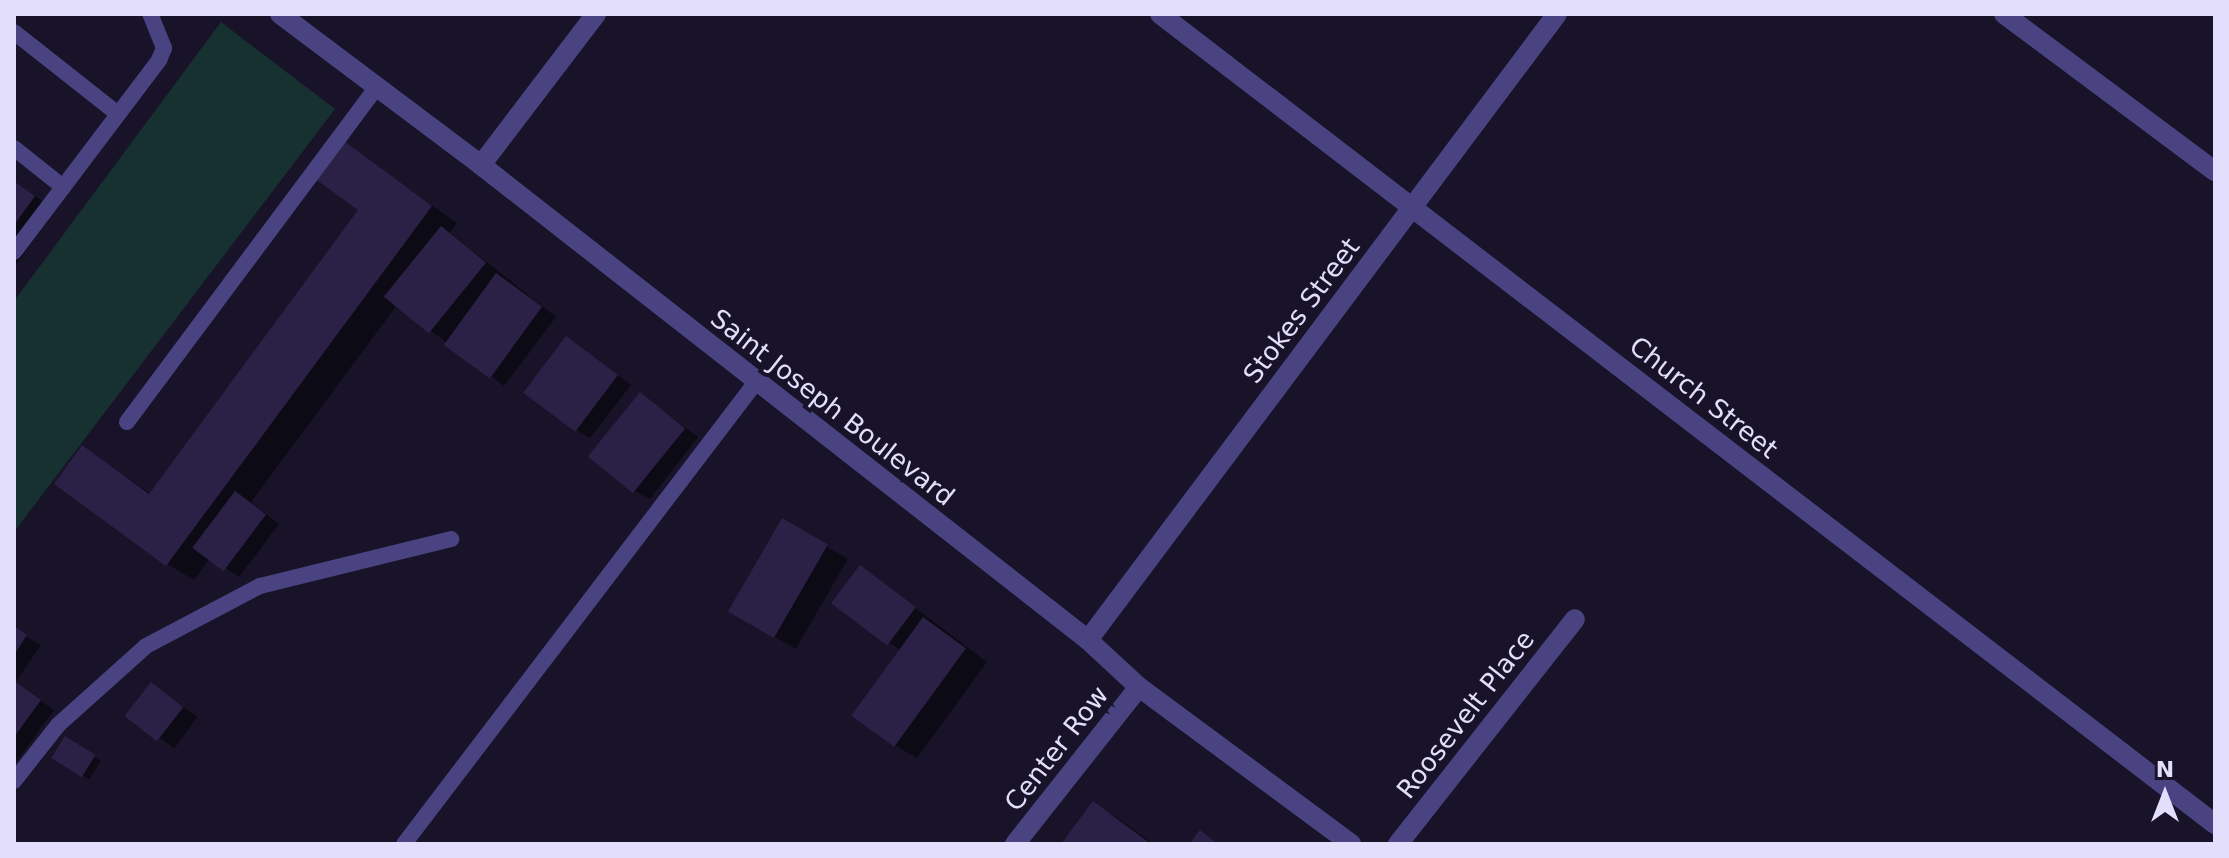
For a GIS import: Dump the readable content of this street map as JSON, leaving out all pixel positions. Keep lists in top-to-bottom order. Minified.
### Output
{"streets":{"street":["Stokes Street","Church Street","Saint Joseph Boulevard","Roosevelt Place","Center Row"]},"crossings":[["Stokes Street","Church Street"],["Stokes Street","Saint Joseph Boulevard"],["Saint Joseph Boulevard","Center Row"]],"north":"top"}
